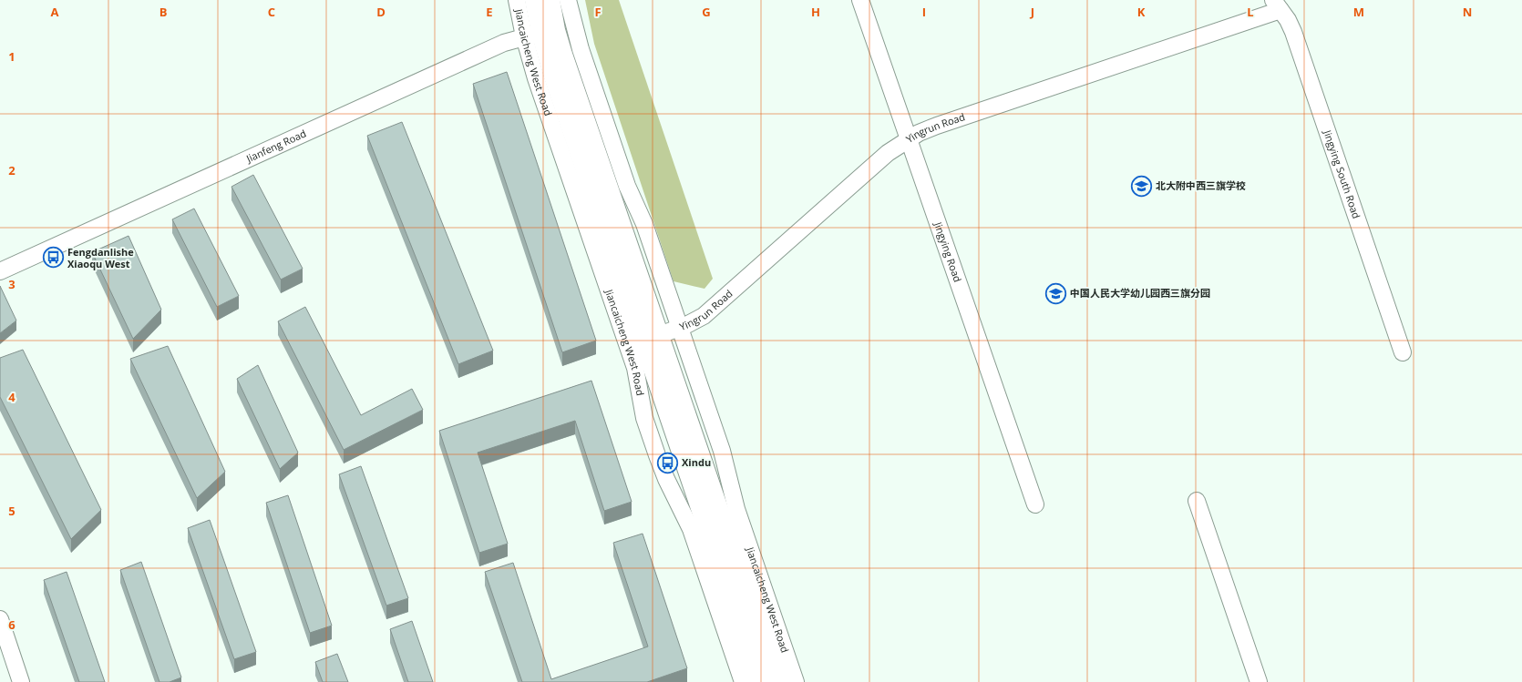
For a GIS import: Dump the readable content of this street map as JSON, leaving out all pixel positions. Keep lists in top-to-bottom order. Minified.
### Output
{"streets":{"main road":["Jiancaicheng West Road"],"street":["Yingrun Road","Jianfeng Road","Jingying South Road","Jingying Road"]},"crossings":[["Jiancaicheng West Road","Yingrun Road"],["Jiancaicheng West Road","Jianfeng Road"],["Yingrun Road","Jingying South Road"],["Yingrun Road","Jingying Road"]],"places":{"school or university":["北大附中西三旗学校","中国人民大学幼儿园西三旗分园"],"bus stop":["Fengdanlishe Xiaoqu West","Xindu"]},"grid":{"columns":["A","B","C","D","E","F","G","H","I","J","K","L","M","N"],"rows":["1","2","3","4","5","6"]}}
